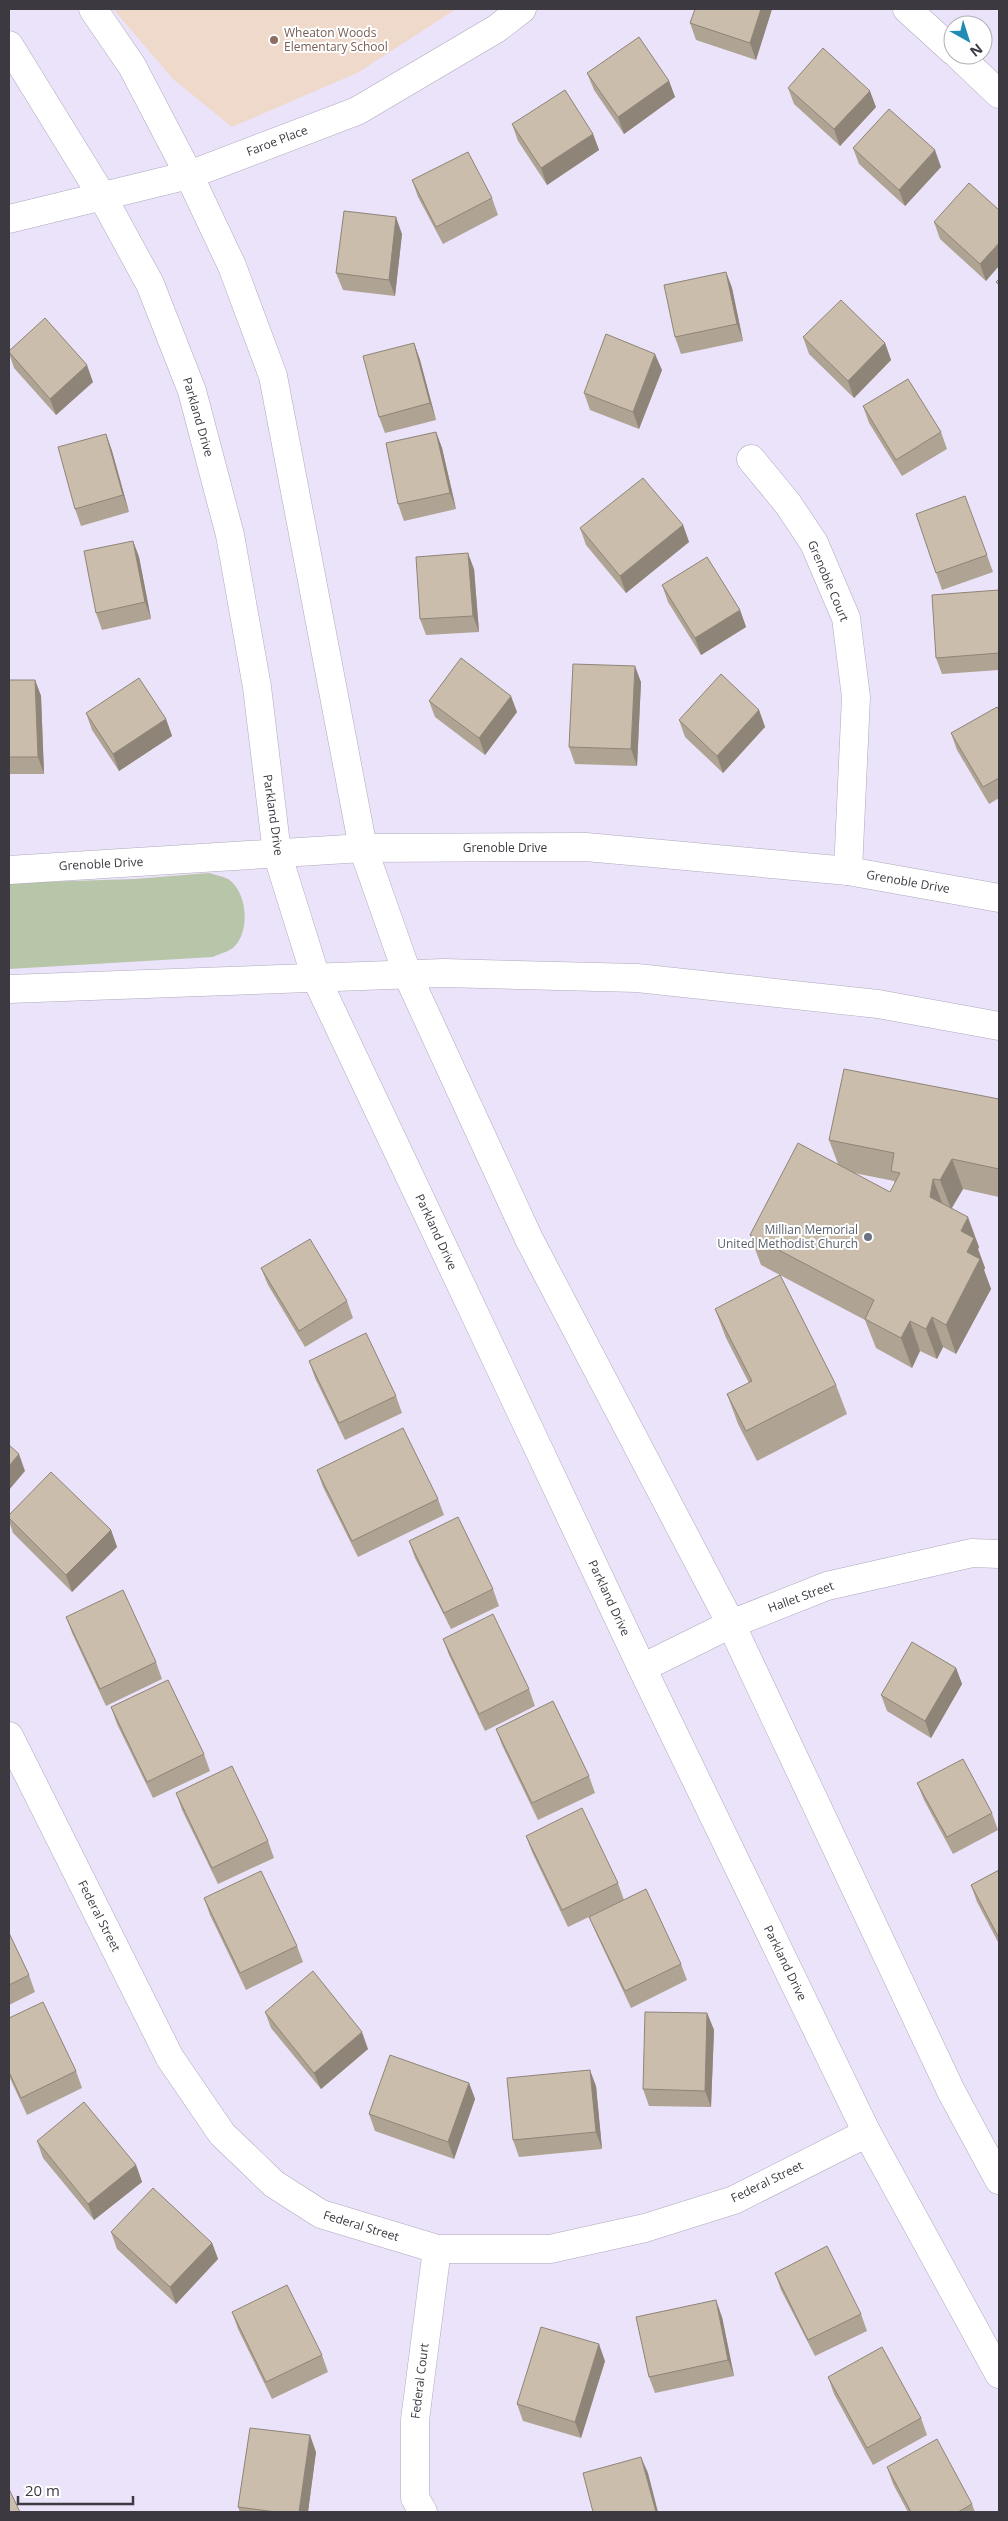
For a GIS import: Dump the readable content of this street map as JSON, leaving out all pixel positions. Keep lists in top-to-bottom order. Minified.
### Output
{"streets":{"street":["Faroe Place","Parkland Drive","Grenoble Court","Grenoble Drive","Hallet Street","Federal Street","Federal Court"]},"crossings":[["Faroe Place","Parkland Drive"],["Parkland Drive","Grenoble Drive"],["Parkland Drive","Hallet Street"],["Parkland Drive","Federal Street"],["Grenoble Court","Grenoble Drive"],["Federal Street","Federal Court"]],"places":["Wheaton Woods Elementary School","Millian Memorial United Methodist Church"],"scale_bar":"20 m","north":"bottom right"}
